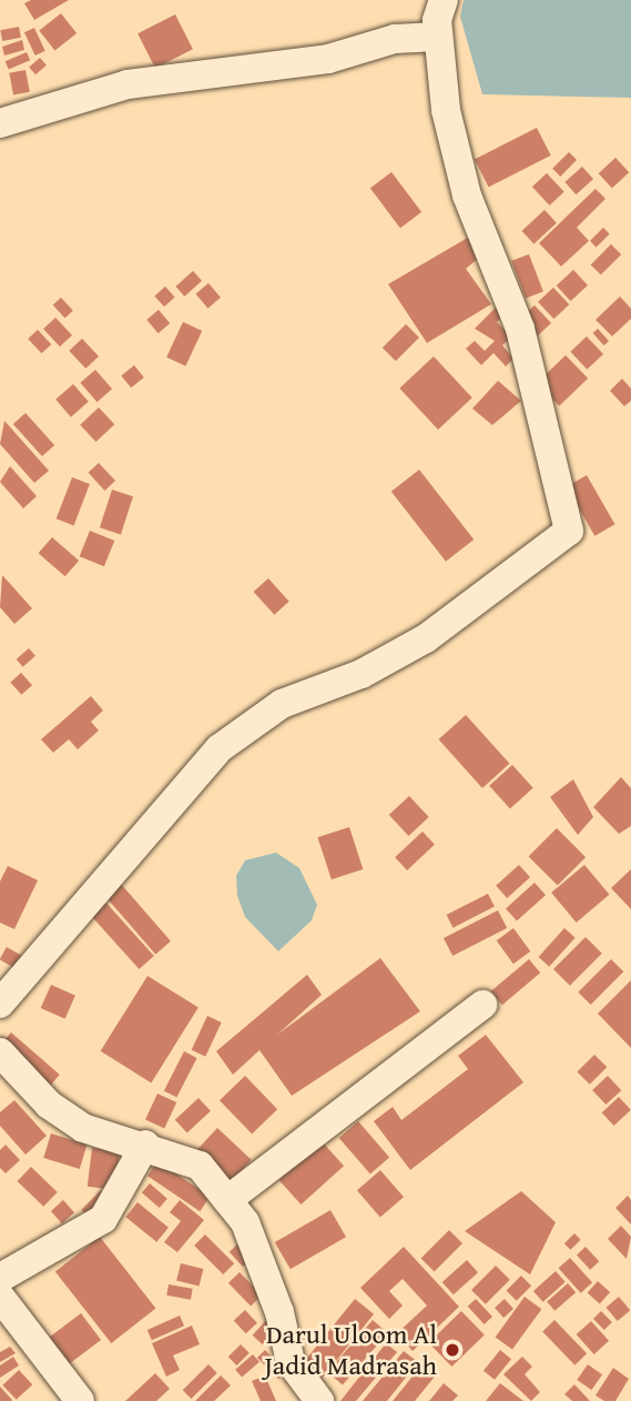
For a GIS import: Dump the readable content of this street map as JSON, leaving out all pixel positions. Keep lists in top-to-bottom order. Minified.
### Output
{"places":["Darul Uloom Al Jadid Madrasah"]}
